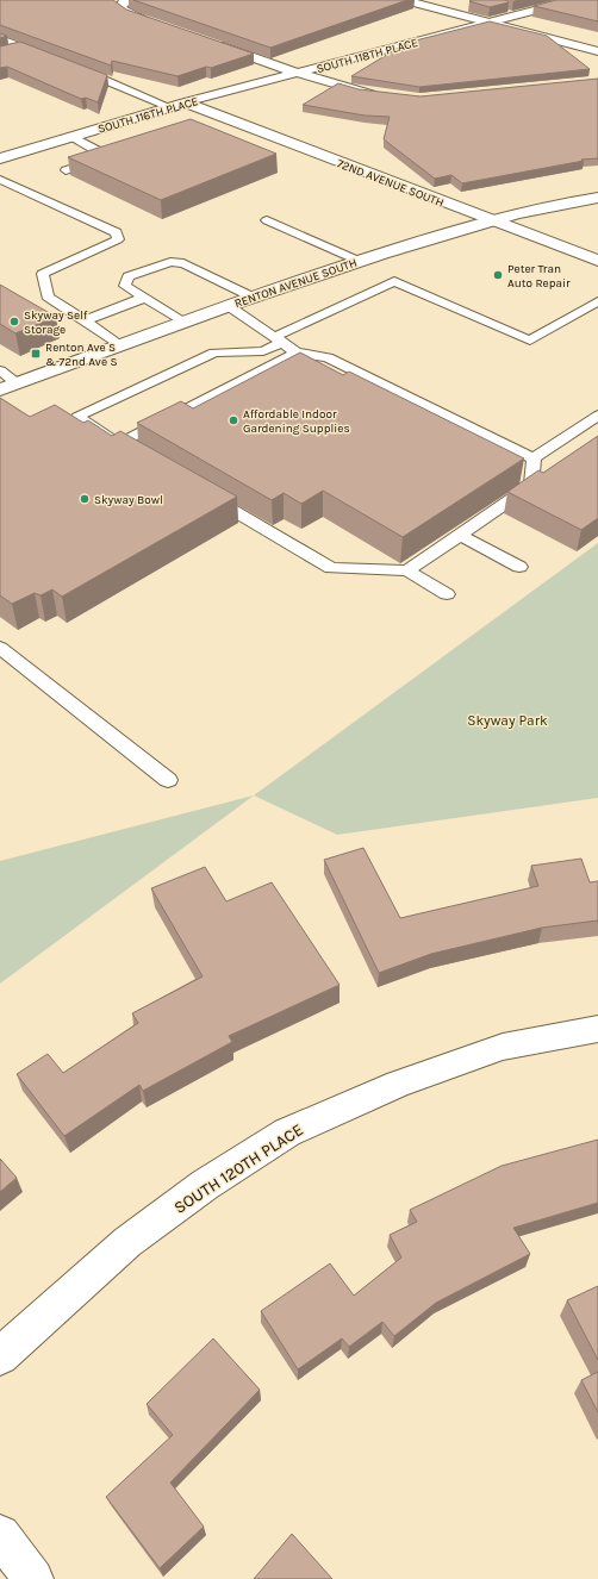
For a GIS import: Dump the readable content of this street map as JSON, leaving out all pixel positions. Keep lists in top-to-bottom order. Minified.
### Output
{"streets":{"street":["SOUTH 118TH PLACE","SOUTH 116TH PLACE","72ND AVENUE SOUTH","RENTON AVENUE SOUTH","SOUTH 120TH PLACE"]},"crossings":[["SOUTH 118TH PLACE","SOUTH 116TH PLACE"],["SOUTH 116TH PLACE","72ND AVENUE SOUTH"],["72ND AVENUE SOUTH","RENTON AVENUE SOUTH"]],"parks":["Skyway Park"],"places":{"other":["Peter Tran Auto Repair","Skyway Self Storage","Affordable Indoor Gardening Supplies","Skyway Bowl"],"transit":["Renton Ave S & 72nd Ave S"]}}
